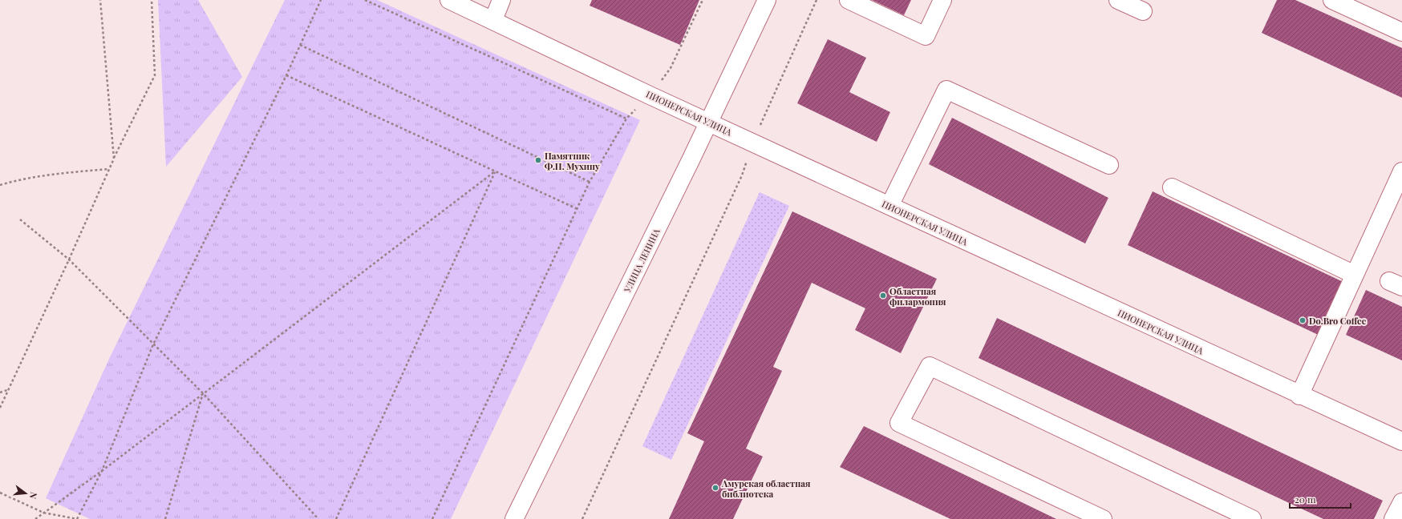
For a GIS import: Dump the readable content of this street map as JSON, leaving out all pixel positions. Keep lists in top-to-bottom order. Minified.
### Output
{"streets":{"street":["ПИОНЕРСКАЯ УЛИЦА","УЛИЦА ЛЕНИНА"]},"crossings":[["ПИОНЕРСКАЯ УЛИЦА","УЛИЦА ЛЕНИНА"]],"places":["Памятник Ф.Н. Мухину","Областная филармония","Do.Bro Coffee","Амурская областная библиотека"],"scale_bar":"20 m","north":"right"}
